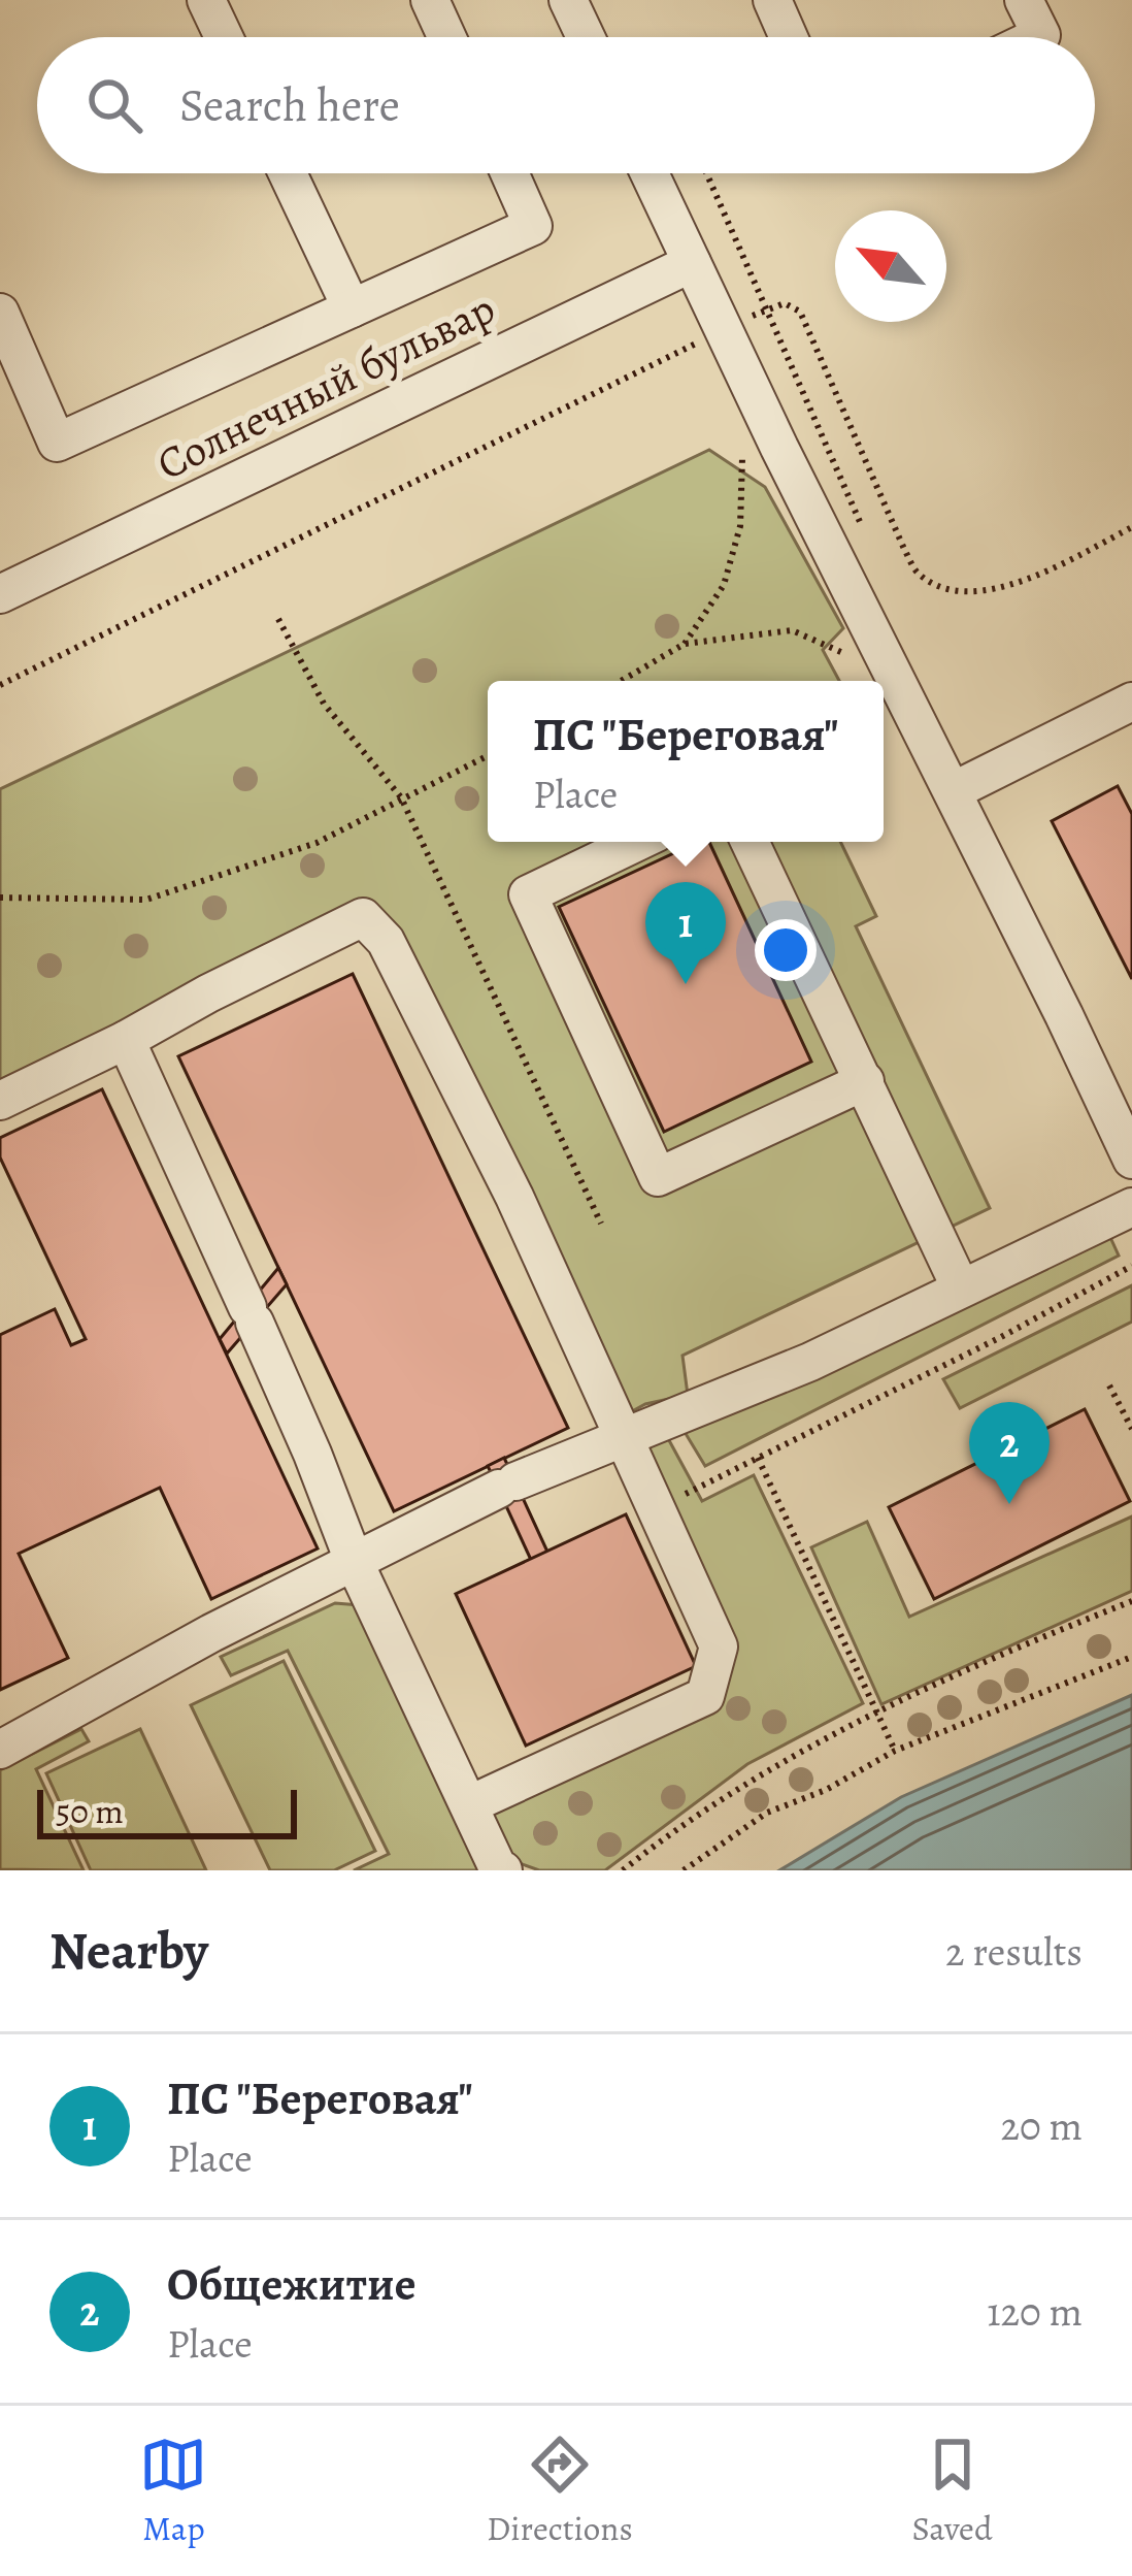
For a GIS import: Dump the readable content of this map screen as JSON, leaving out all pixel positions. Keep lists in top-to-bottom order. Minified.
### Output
{"streets":{"street":["Солнечный бульвар"]},"scale_bar":"50 m","north":"top left","page":{"search":"Search here","popup":["ПС \"Береговая\"","Place"],"pins":["1","2"],"scale":"50 m","heading":["Nearby","2 results"],"list":[{"mark":"1","name":"ПС \"Береговая\"","note":"Place","value":"20 m"},{"mark":"2","name":"Общежитие","note":"Place","value":"120 m"}],"nav":["Map","Directions","Saved"]}}
